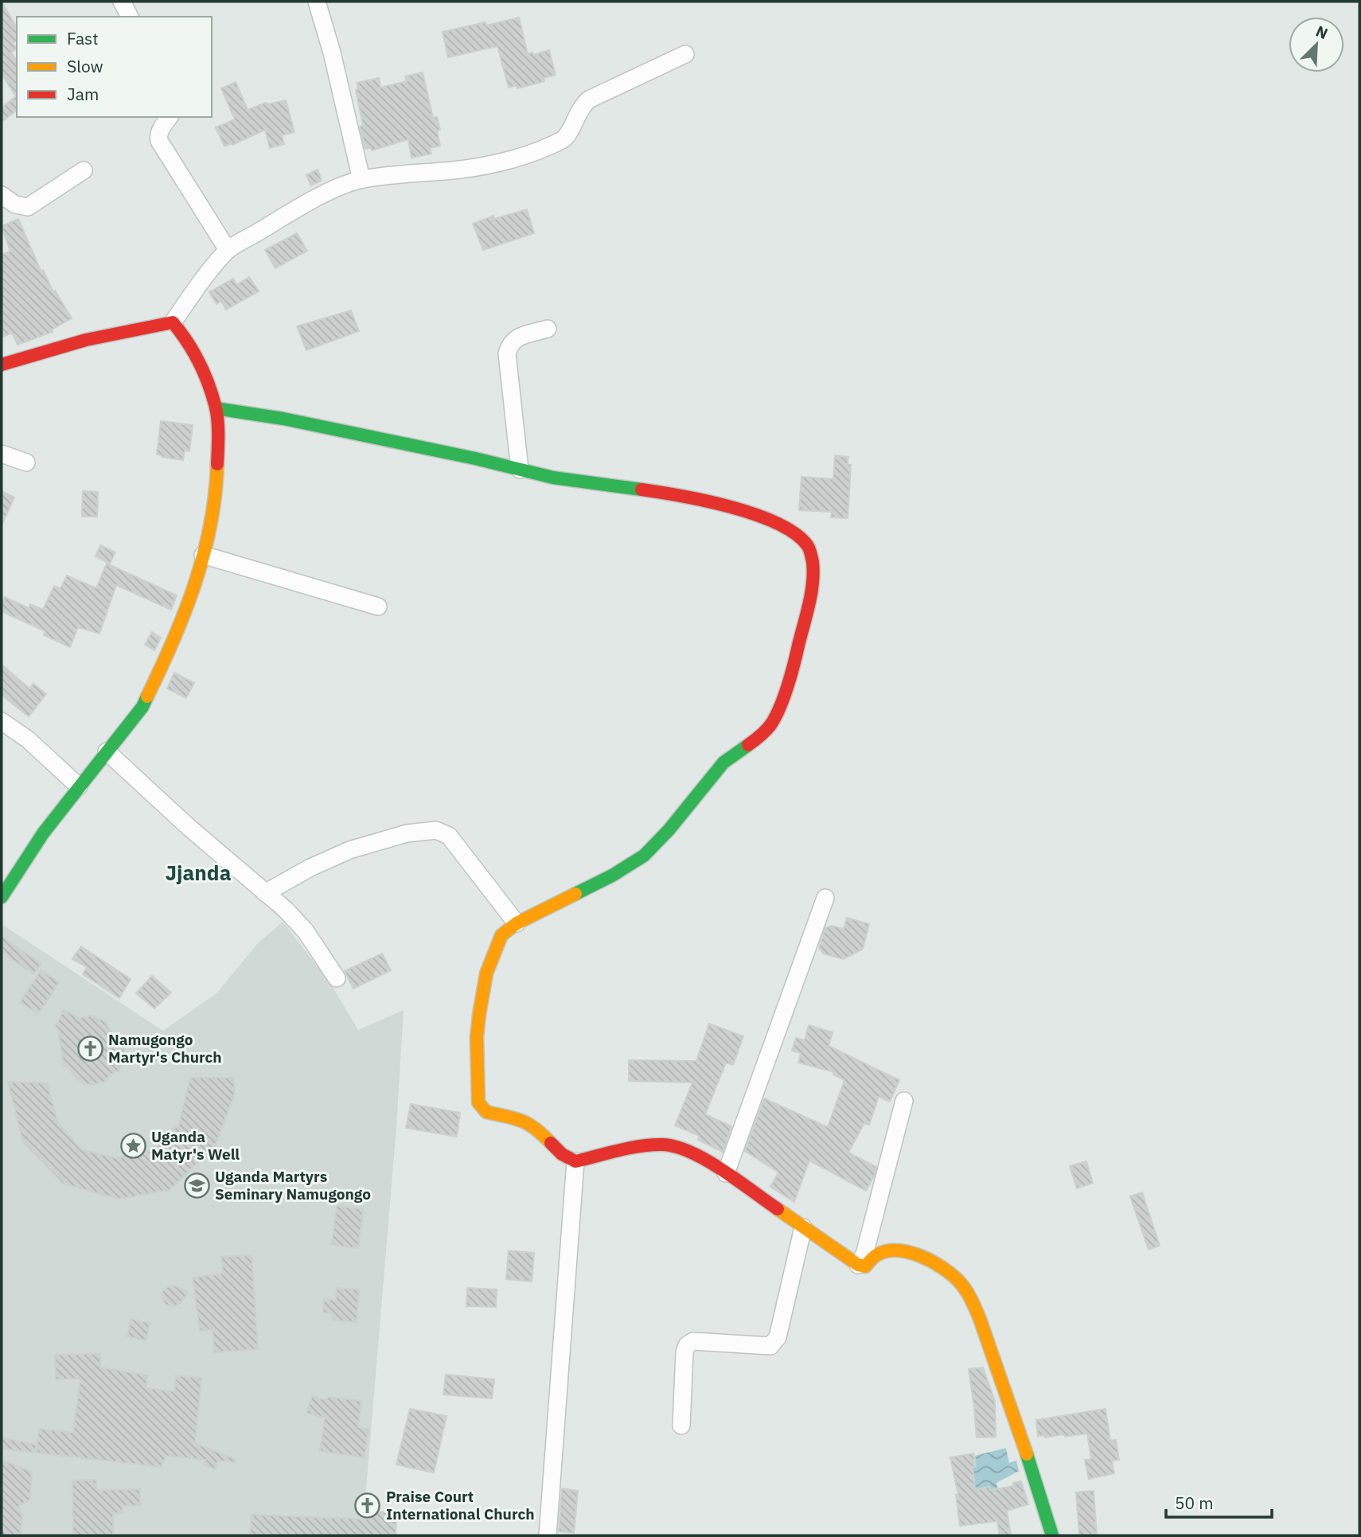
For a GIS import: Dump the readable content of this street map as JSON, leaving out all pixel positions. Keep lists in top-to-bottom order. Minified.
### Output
{"districts":["Jjanda"],"places":{"church":["Namugongo Martyr's Church","Praise Court International Church"],"place":["Uganda Matyr's Well"],"school or university":["Uganda Martyrs Seminary Namugongo"]},"legend":["Fast","Slow","Jam"],"scale_bar":"50 m","north":"top right"}
